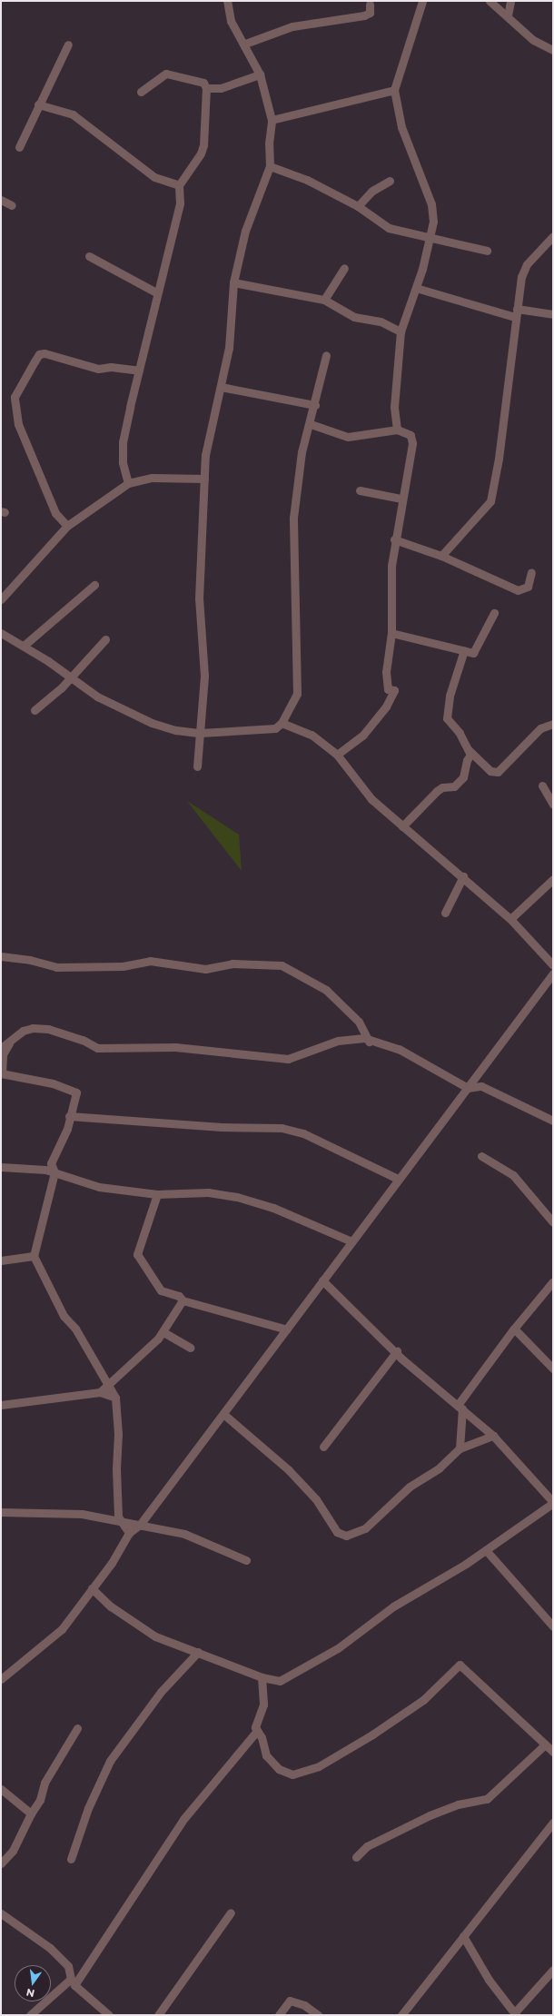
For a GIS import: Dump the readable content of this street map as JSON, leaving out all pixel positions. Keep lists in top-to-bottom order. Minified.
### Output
{"north":"bottom"}
